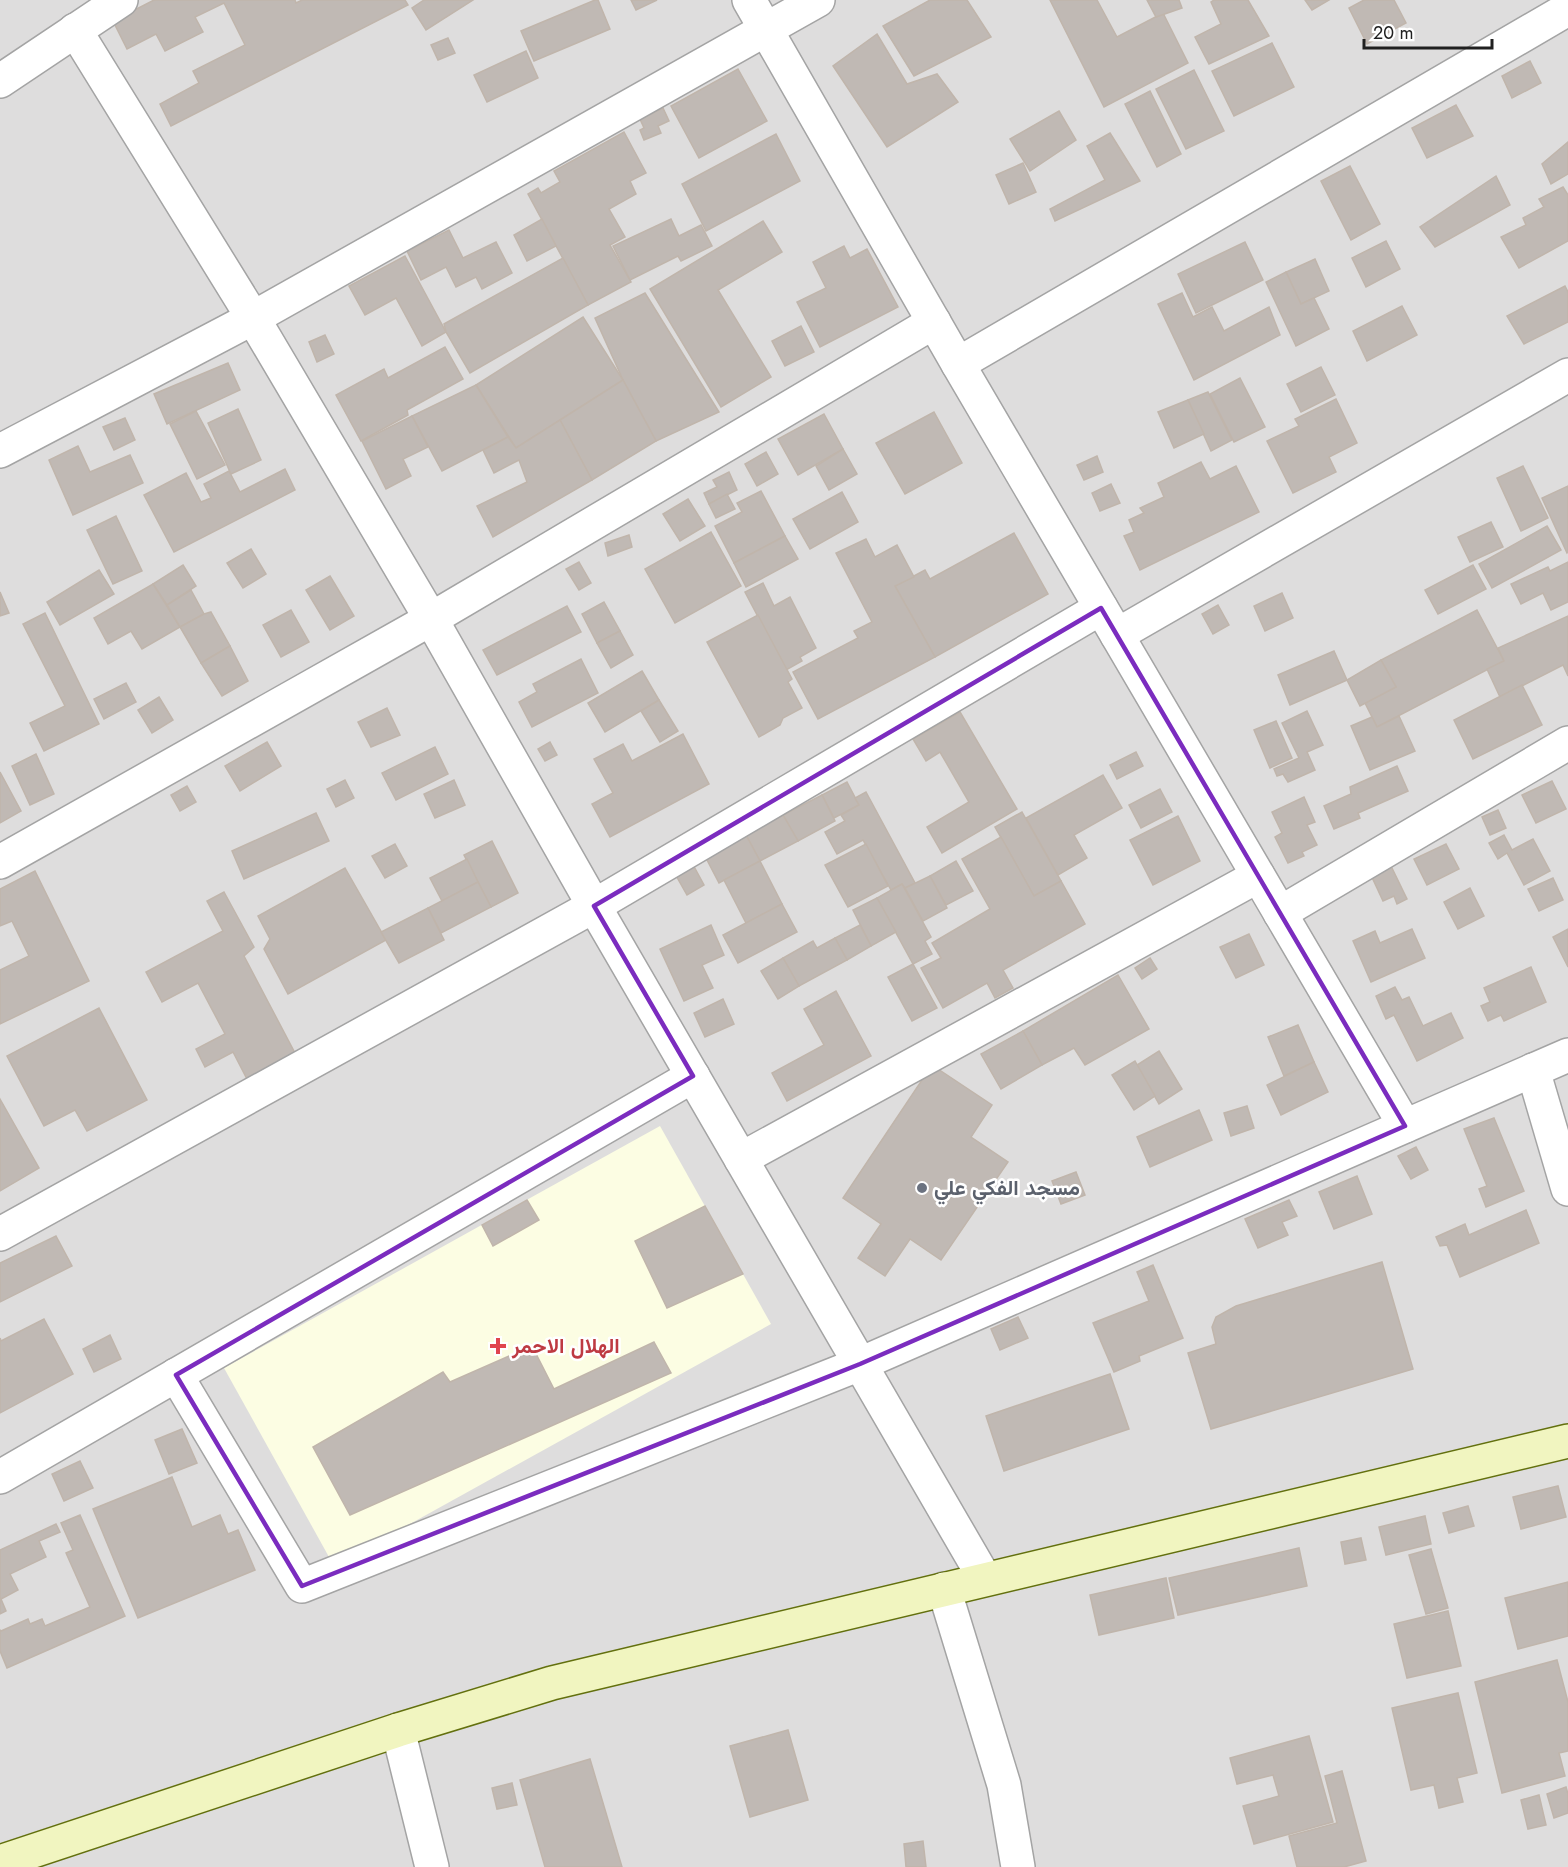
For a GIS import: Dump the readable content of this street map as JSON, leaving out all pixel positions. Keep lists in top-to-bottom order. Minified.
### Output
{"places":{"other":["مسجد الفكي علي"],"health":["الهلال الاحمر"]},"scale_bar":"20 m"}
